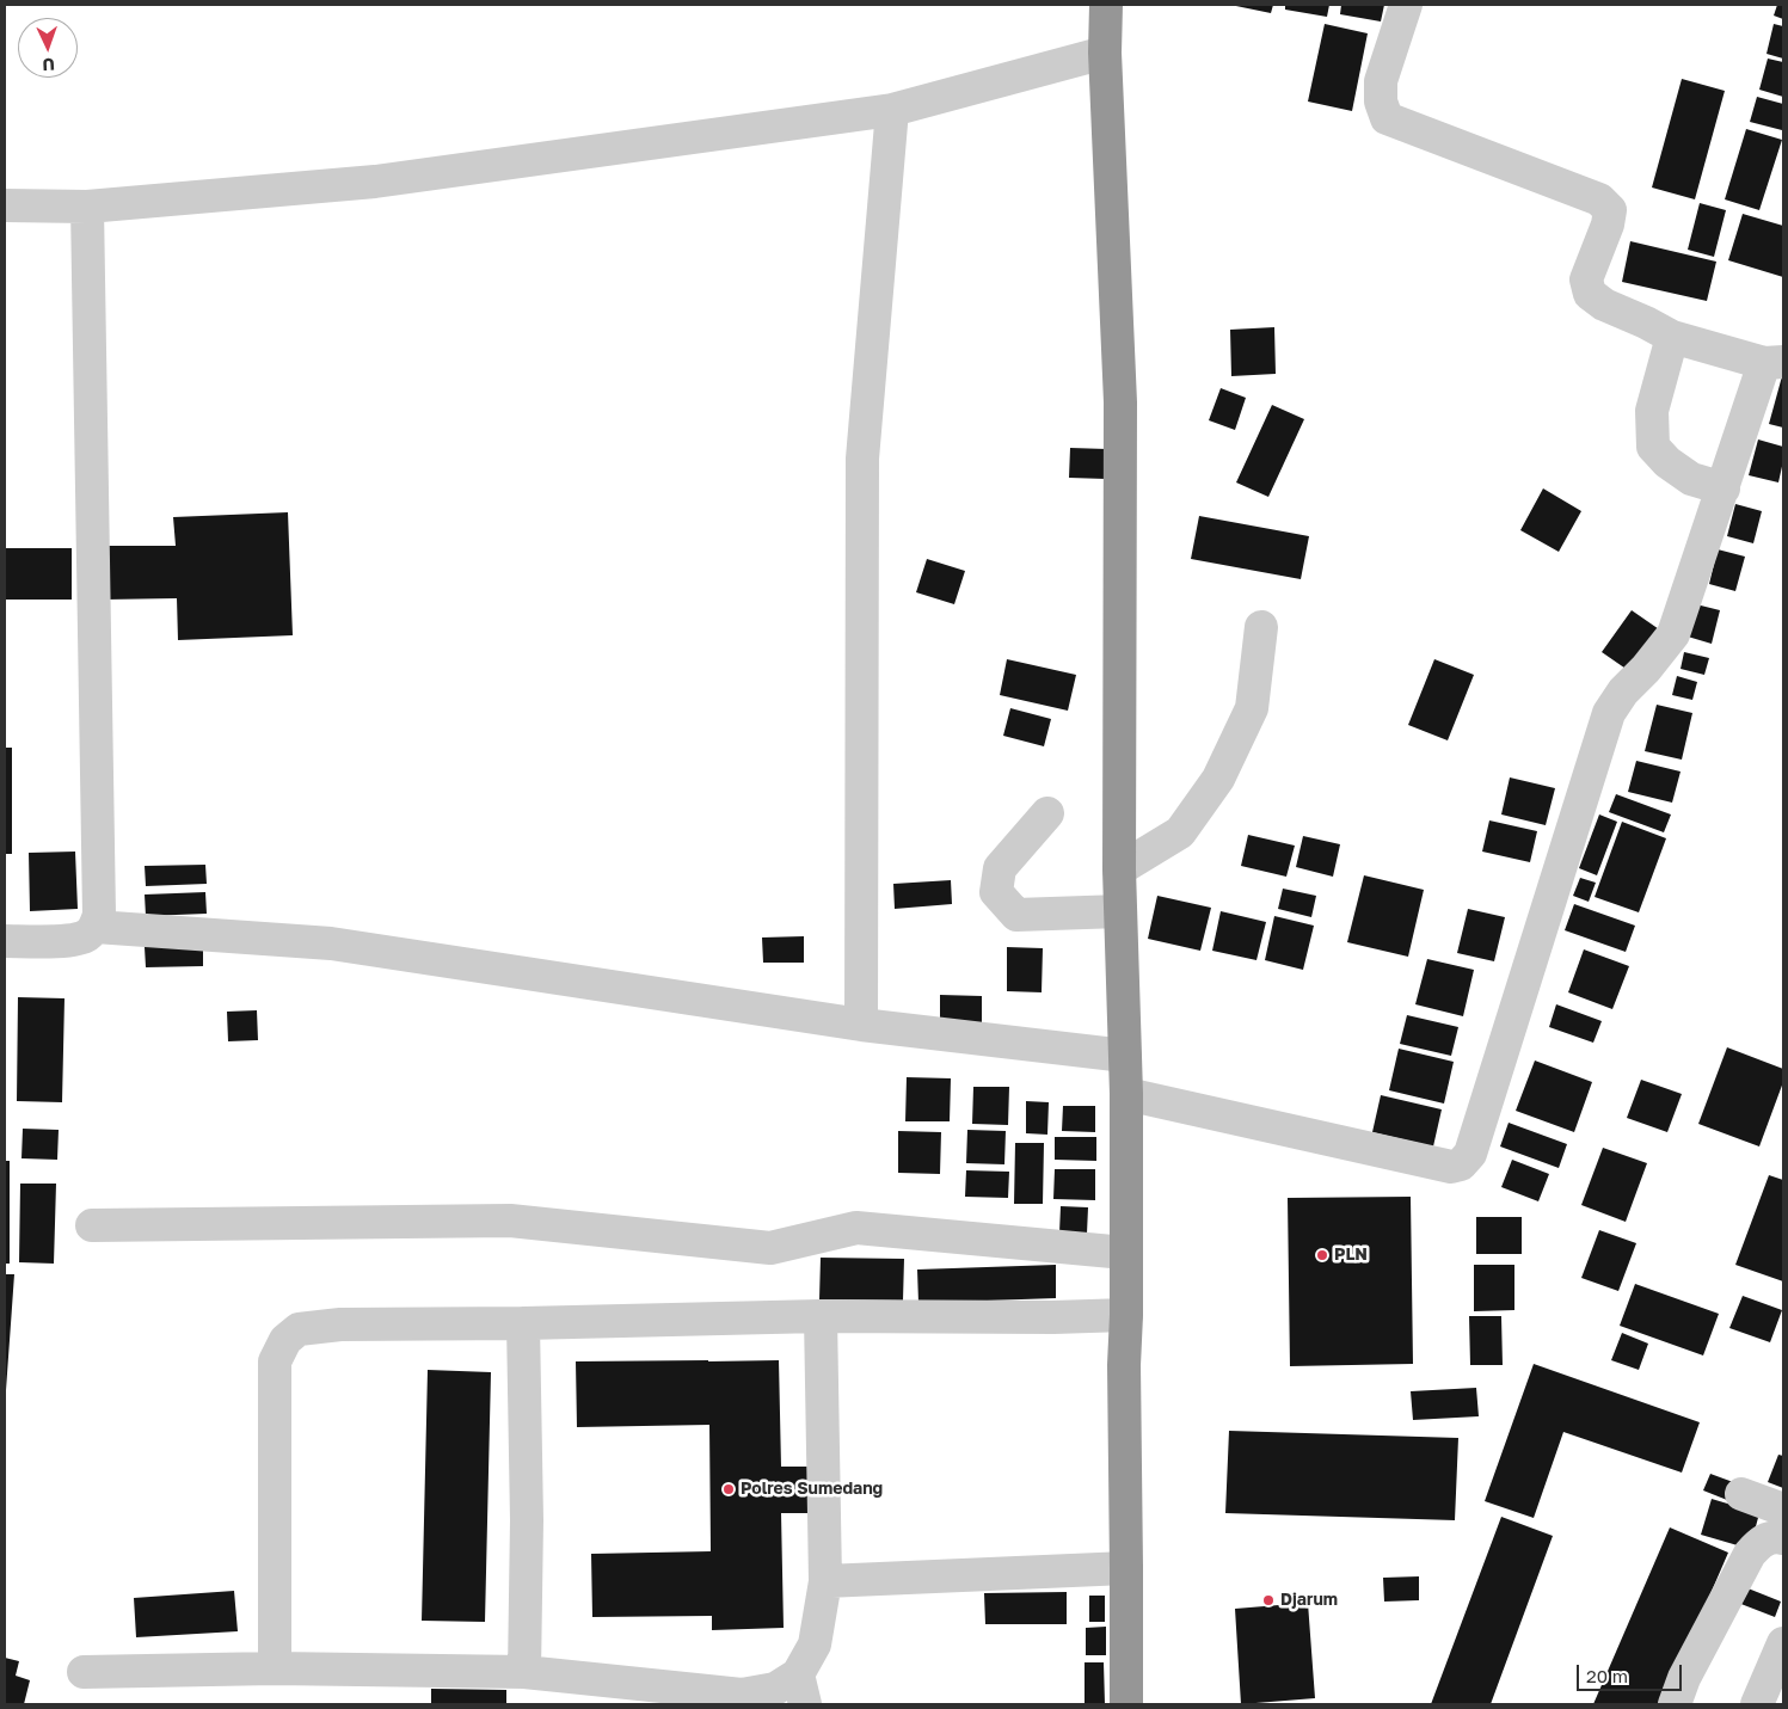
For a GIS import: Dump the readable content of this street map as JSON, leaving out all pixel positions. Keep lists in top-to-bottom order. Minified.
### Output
{"places":["PLN","Polres Sumedang","Djarum"],"scale_bar":"20 m","north":"bottom"}
